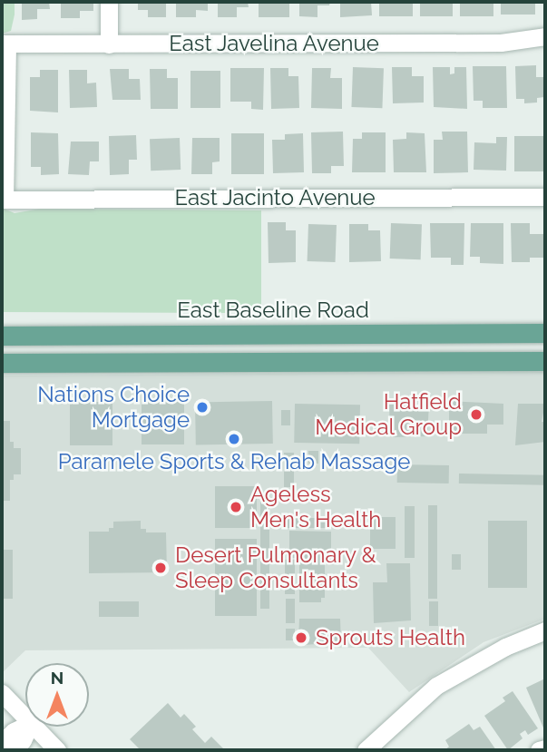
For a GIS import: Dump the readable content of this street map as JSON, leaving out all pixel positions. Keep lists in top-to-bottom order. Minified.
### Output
{"streets":{"main road":["East Baseline Road"],"street":["East Javelina Avenue","East Jacinto Avenue"]},"crossings":[["East Javelina Avenue","East Jacinto Avenue"]],"places":["Nations Choice Mortgage","Hatfield Medical Group","Paramele Sports & Rehab Massage","Ageless Men's Health","Desert Pulmonary & Sleep Consultants","Sprouts Health"],"north":"top"}
